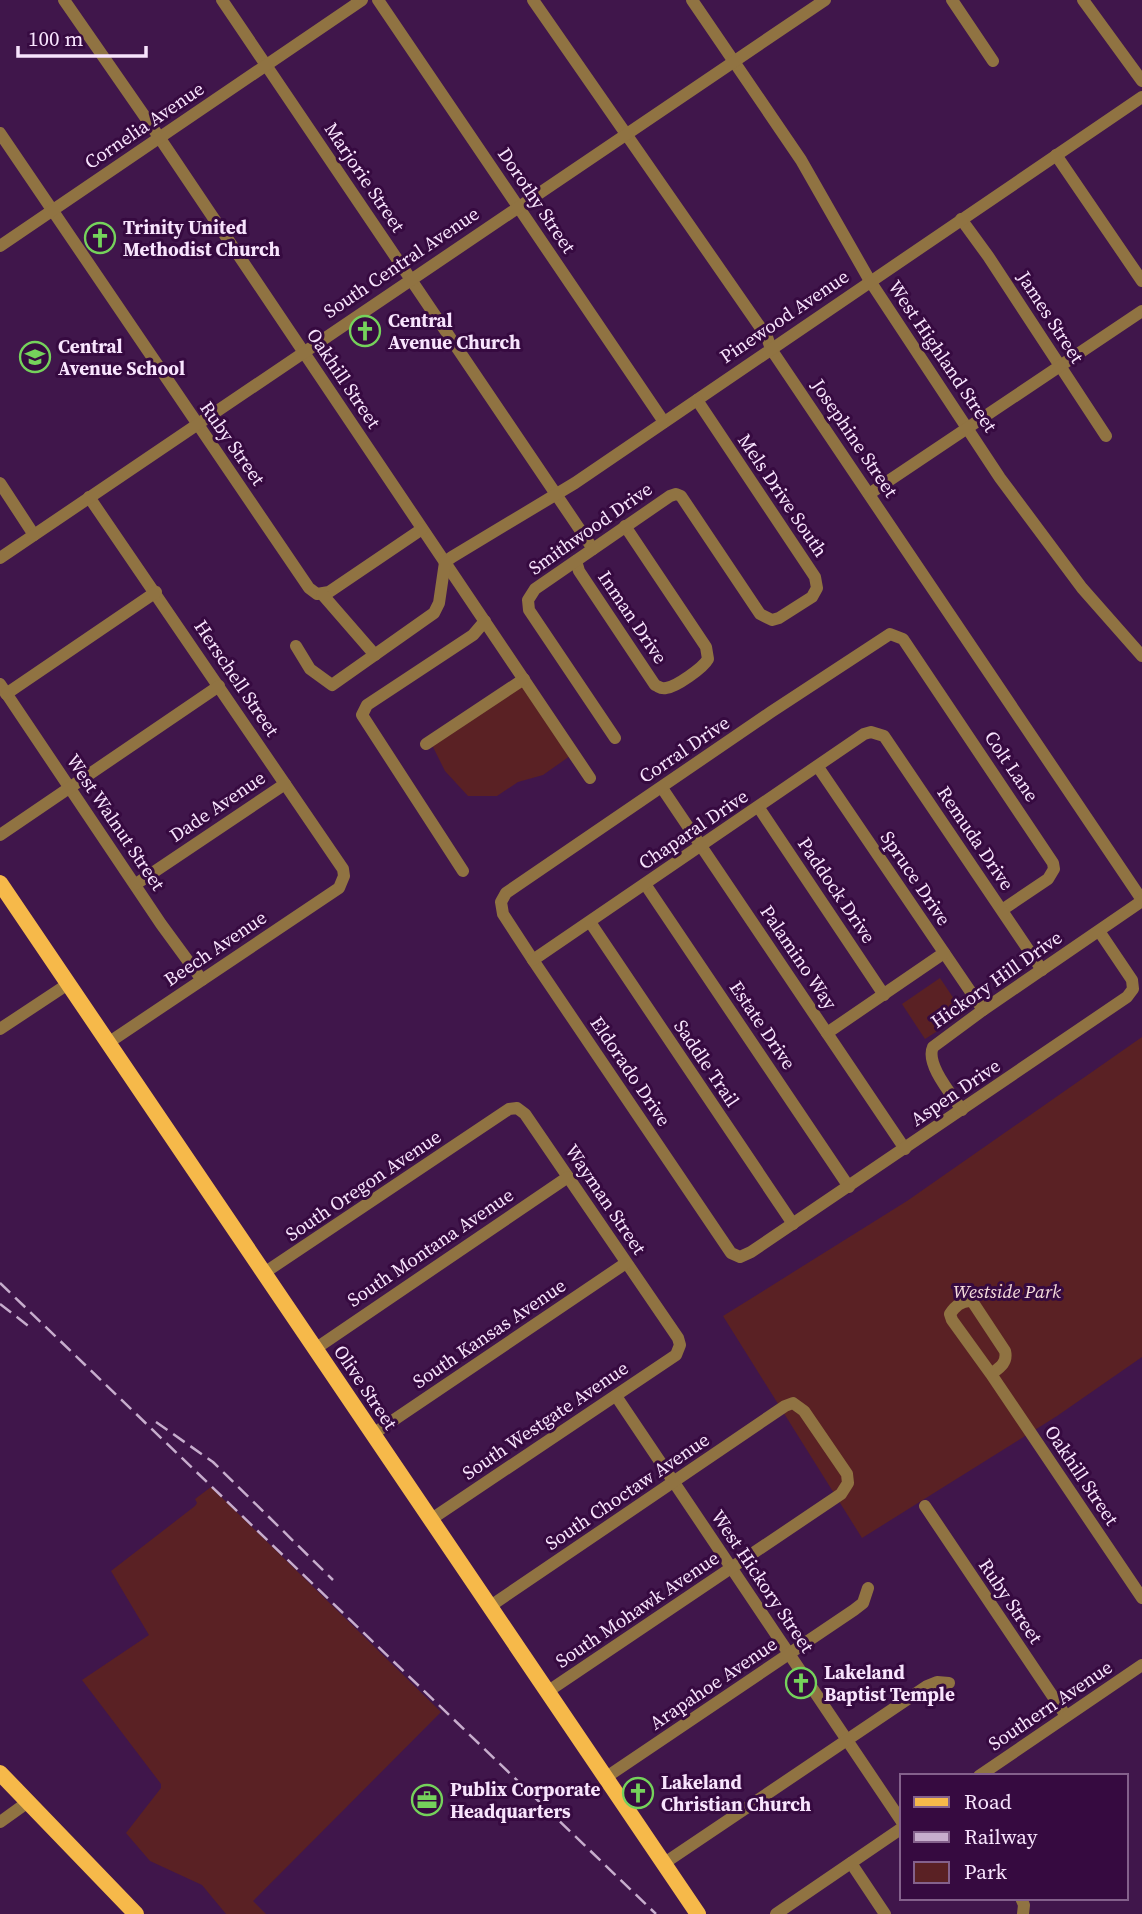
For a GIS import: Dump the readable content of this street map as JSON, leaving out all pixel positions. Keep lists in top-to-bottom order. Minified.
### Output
{"streets":{"main road":["Olive Street"],"street":["Cornelia Avenue","Marjorie Street","Dorothy Street","South Central Avenue","Pinewood Avenue","James Street","West Highland Street","Oakhill Street","Josephine Street","Ruby Street","Mels Drive South","Smithwood Drive","Inman Drive","Herschell Street","Corral Drive","Colt Lane","Dade Avenue","West Walnut Street","Chaparal Drive","Remuda Drive","Spruce Drive","Paddock Drive","Beech Avenue","Palamino Way","Hickory Hill Drive","Estate Drive","Saddle Trail","Eldorado Drive","Aspen Drive","South Oregon Avenue","Wayman Street","South Montana Avenue","South Kansas Avenue","South Westgate Avenue","South Choctaw Avenue","West Hickory Street","South Mohawk Avenue","Arapahoe Avenue","Southern Avenue"]},"crossings":[["Cornelia Avenue","Marjorie Street"],["Cornelia Avenue","Oakhill Street"],["Cornelia Avenue","Ruby Street"],["Marjorie Street","South Central Avenue"],["Marjorie Street","Pinewood Avenue"],["Marjorie Street","Smithwood Drive"],["Dorothy Street","South Central Avenue"],["Dorothy Street","Pinewood Avenue"],["South Central Avenue","West Highland Street"],["South Central Avenue","Oakhill Street"],["South Central Avenue","Josephine Street"],["South Central Avenue","Ruby Street"],["South Central Avenue","Herschell Street"],["Pinewood Avenue","James Street"],["Pinewood Avenue","West Highland Street"],["Pinewood Avenue","Oakhill Street"],["Pinewood Avenue","Josephine Street"],["Pinewood Avenue","Mels Drive South"],["Josephine Street","Hickory Hill Drive"],["Ruby Street","Southern Avenue"],["Mels Drive South","Smithwood Drive"],["Smithwood Drive","Inman Drive"],["Herschell Street","Dade Avenue"],["Herschell Street","Beech Avenue"],["Corral Drive","Colt Lane"],["Corral Drive","Palamino Way"],["Corral Drive","Eldorado Drive"],["Colt Lane","Remuda Drive"],["Dade Avenue","West Walnut Street"],["West Walnut Street","Beech Avenue"],["Chaparal Drive","Remuda Drive"],["Chaparal Drive","Spruce Drive"],["Chaparal Drive","Paddock Drive"],["Chaparal Drive","Palamino Way"],["Chaparal Drive","Estate Drive"],["Chaparal Drive","Saddle Trail"],["Chaparal Drive","Eldorado Drive"],["Remuda Drive","Hickory Hill Drive"],["Spruce Drive","Hickory Hill Drive"],["Beech Avenue","Olive Street"],["Palamino Way","Aspen Drive"],["Hickory Hill Drive","Aspen Drive"],["Estate Drive","Aspen Drive"],["Saddle Trail","Aspen Drive"],["Eldorado Drive","Aspen Drive"],["South Oregon Avenue","Wayman Street"],["South Oregon Avenue","Olive Street"],["Wayman Street","South Montana Avenue"],["Wayman Street","South Kansas Avenue"],["Wayman Street","South Westgate Avenue"],["South Montana Avenue","Olive Street"],["South Kansas Avenue","Olive Street"],["Olive Street","South Westgate Avenue"],["Olive Street","South Choctaw Avenue"],["Olive Street","South Mohawk Avenue"],["Olive Street","Arapahoe Avenue"],["South Westgate Avenue","West Hickory Street"],["South Choctaw Avenue","West Hickory Street"],["South Choctaw Avenue","South Mohawk Avenue"],["West Hickory Street","South Mohawk Avenue"],["West Hickory Street","Arapahoe Avenue"]],"parks":["Westside Park"],"places":{"church":["Trinity United Methodist Church","Central Avenue Church","Lakeland Baptist Temple","Lakeland Christian Church"],"school or university":["Central Avenue School"],"office":["Publix Corporate Headquarters"]},"legend":["Road","Railway","Park"],"scale_bar":"100 m"}
